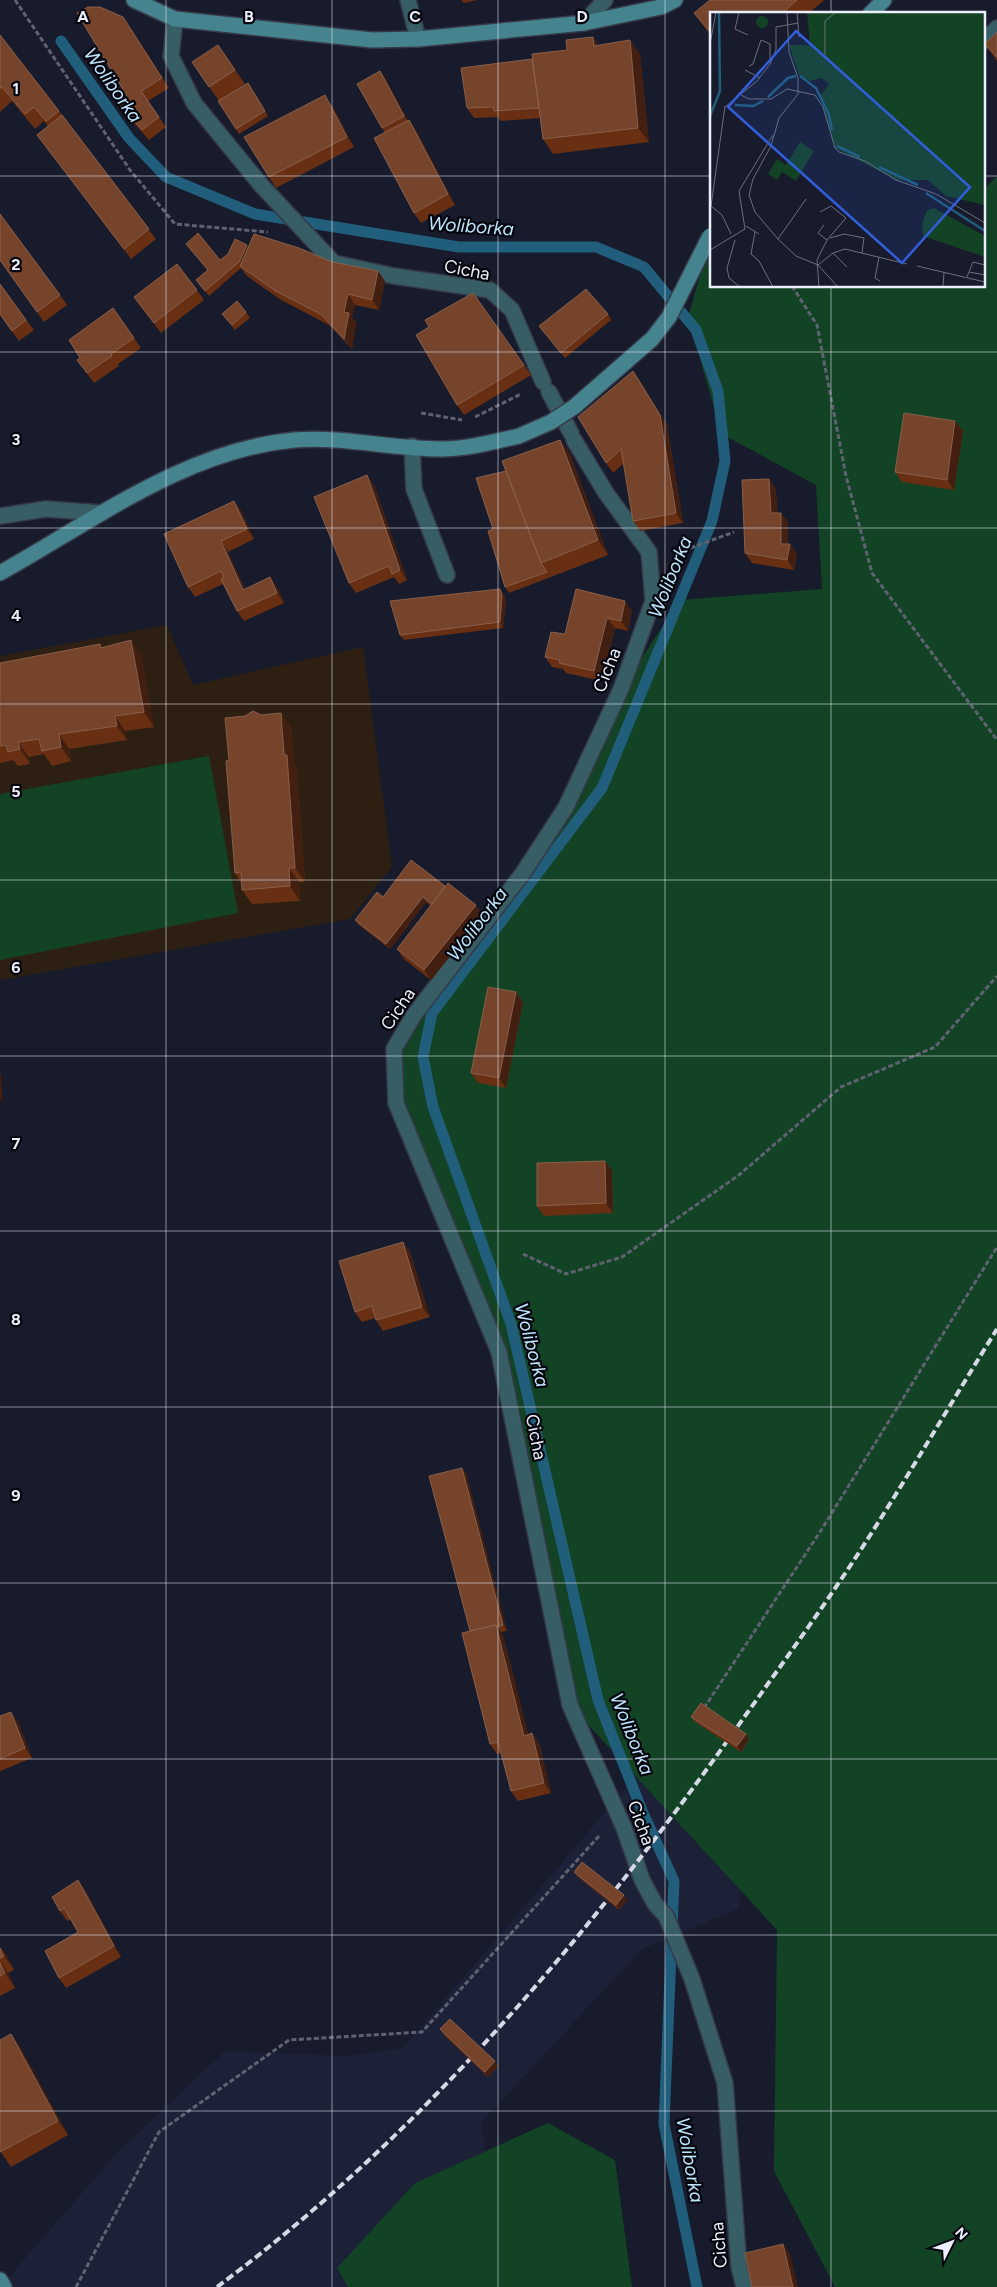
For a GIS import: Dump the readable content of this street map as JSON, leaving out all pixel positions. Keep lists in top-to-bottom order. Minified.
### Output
{"streets":{"street":["Cicha"]},"water":["Woliborka"],"north":"top right","grid":{"columns":["A","B","C","D"],"rows":["1","2","3","4","5","6","7","8","9"]}}
